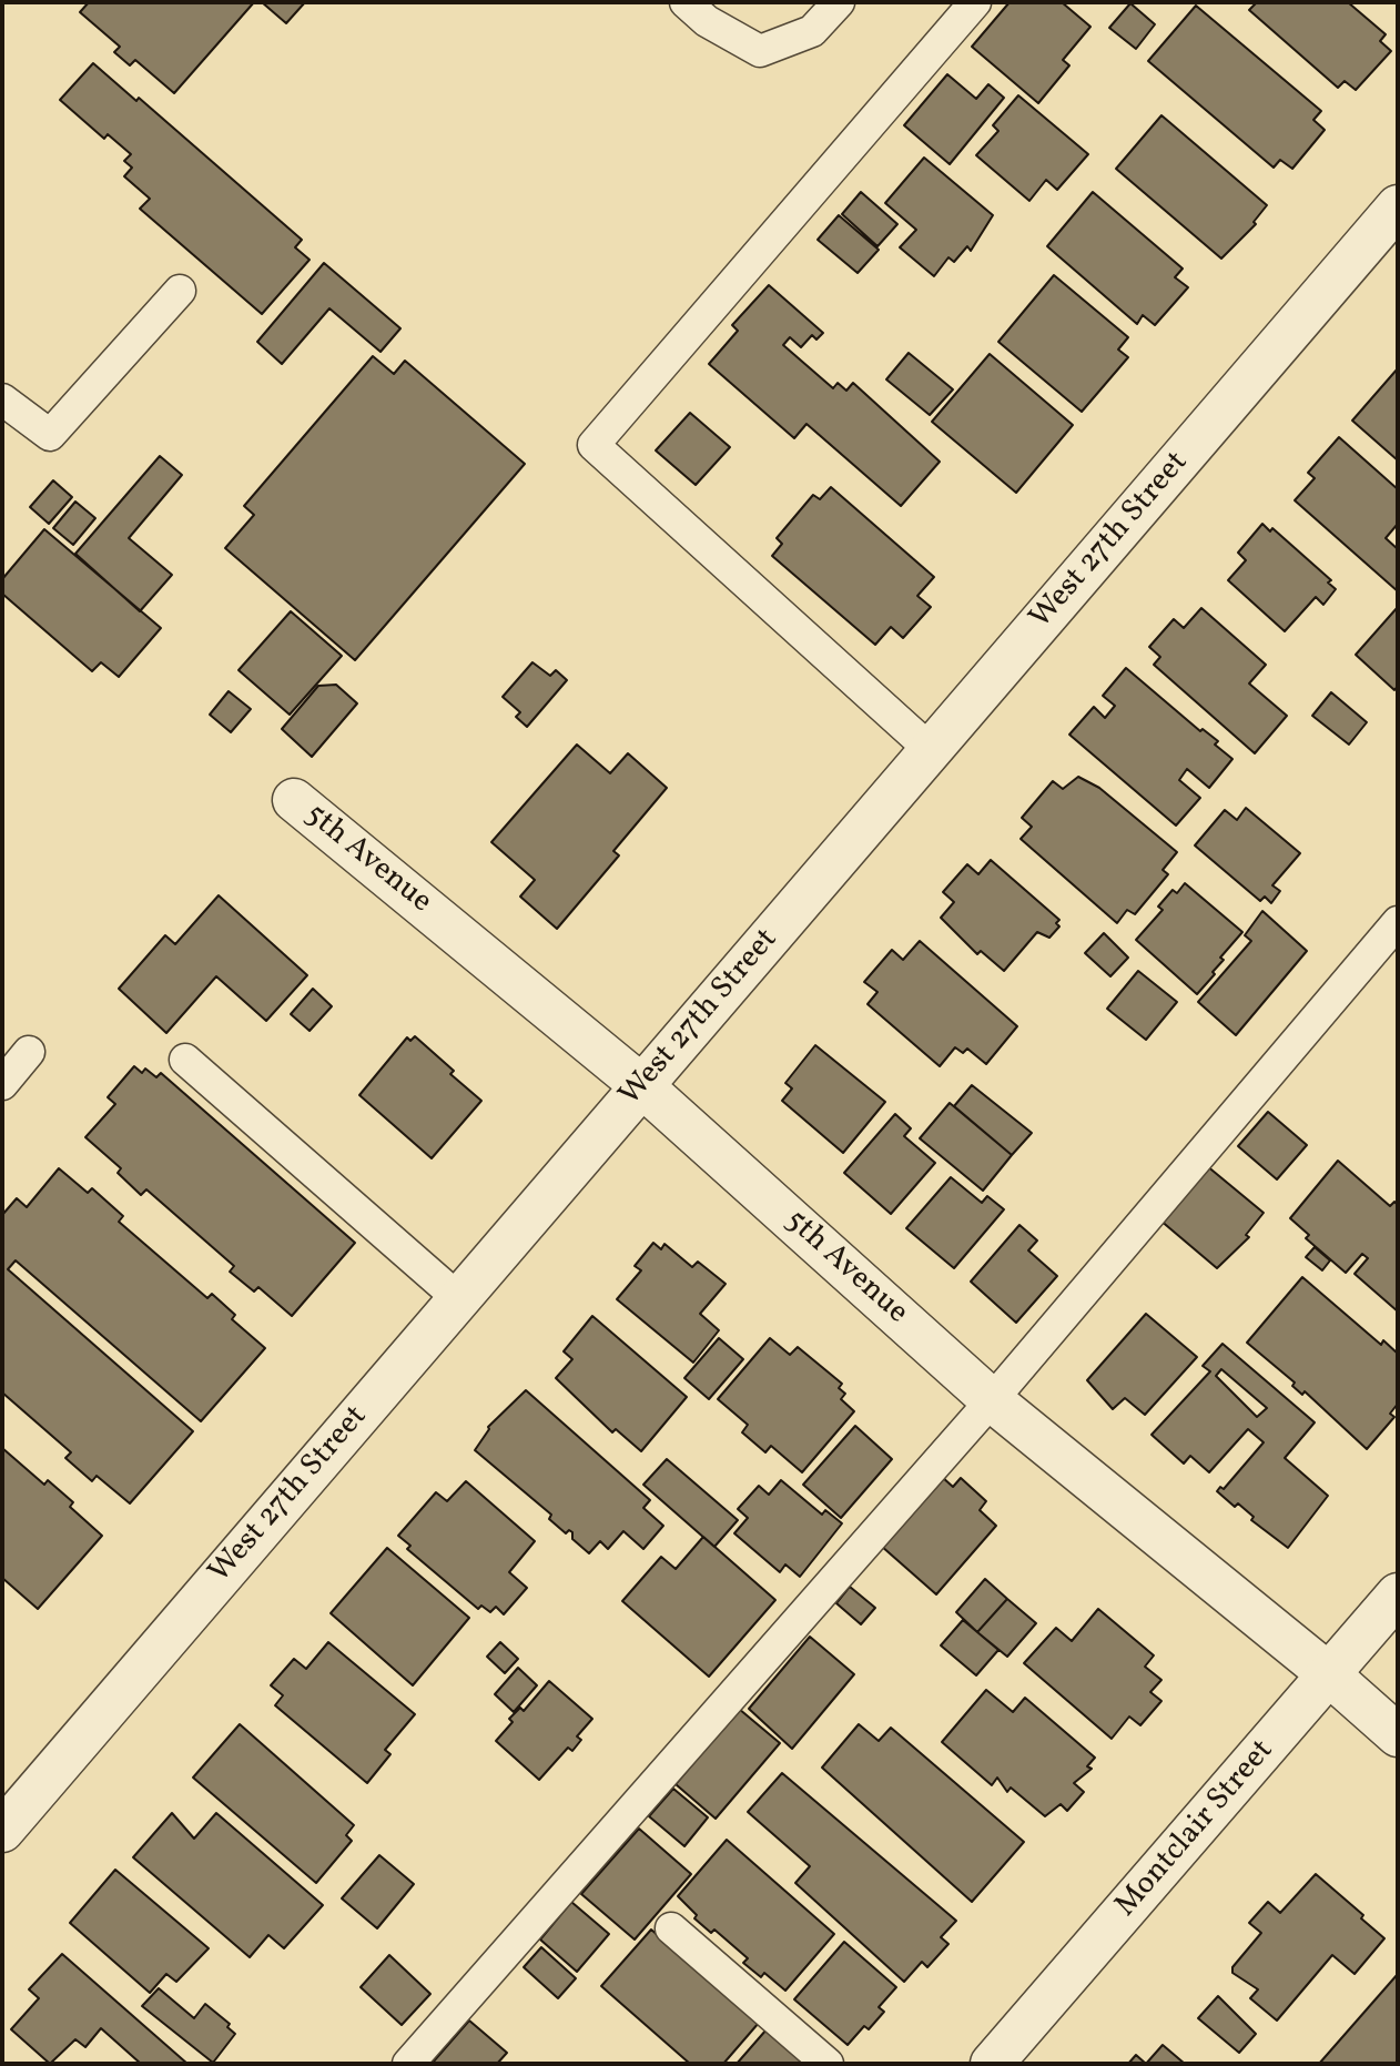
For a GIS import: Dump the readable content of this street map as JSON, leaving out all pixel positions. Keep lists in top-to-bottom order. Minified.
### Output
{"streets":{"street":["West 27th Street","5th Avenue","Montclair Street"]},"crossings":[["West 27th Street","5th Avenue"],["5th Avenue","Montclair Street"]]}
